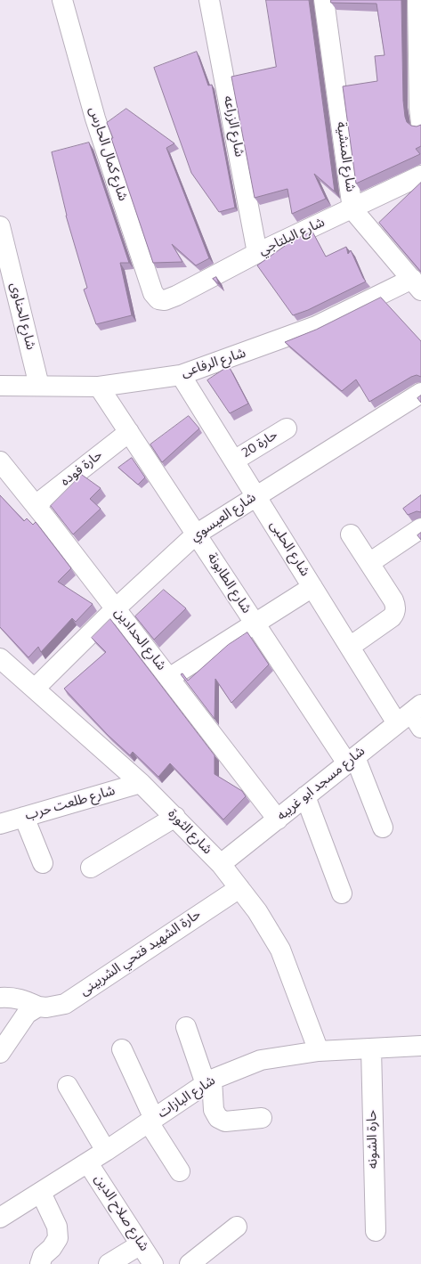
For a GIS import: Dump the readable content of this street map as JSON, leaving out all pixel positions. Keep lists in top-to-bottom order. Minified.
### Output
{"streets":{"street":["شارع الزراعه","شارع كمال الحارس","شارع المنشية","شارع البلتاجي","شارع الحناوى","شارع الرفاعى","حارة 20","حارة فوده","شارع العيسوي","شارع الحلبى","شارع الطابونة","شارع الحدادين","شارع مسجد ابو غريبه","شارع طلعت حرب","شارع الثورة","حارة الشهيد فتحي الشربينى","شارع البازات","حارة الشونه","شارع صلاح الدين"]},"crossings":[["شارع الزراعه","شارع البلتاجي"],["شارع كمال الحارس","شارع البلتاجي"],["شارع المنشية","شارع البلتاجي"],["شارع المنشية","شارع الرفاعى"],["شارع الحناوى","شارع الرفاعى"],["شارع الرفاعى","شارع الحلبى"],["شارع الرفاعى","شارع الطابونة"],["حارة 20","شارع الحلبى"],["حارة فوده","شارع الطابونة"],["حارة فوده","شارع الحدادين"],["شارع العيسوي","شارع الحلبى"],["شارع العيسوي","شارع الطابونة"],["شارع العيسوي","شارع الحدادين"],["شارع العيسوي","شارع الثورة"],["شارع الحلبى","شارع مسجد ابو غريبه"],["شارع الطابونة","شارع مسجد ابو غريبه"],["شارع الحدادين","شارع مسجد ابو غريبه"],["شارع مسجد ابو غريبه","شارع الثورة"],["شارع طلعت حرب","شارع الثورة"],["شارع الثورة","حارة الشهيد فتحي الشربينى"],["شارع الثورة","شارع البازات"],["شارع البازات","حارة الشونه"],["شارع البازات","شارع صلاح الدين"]]}
